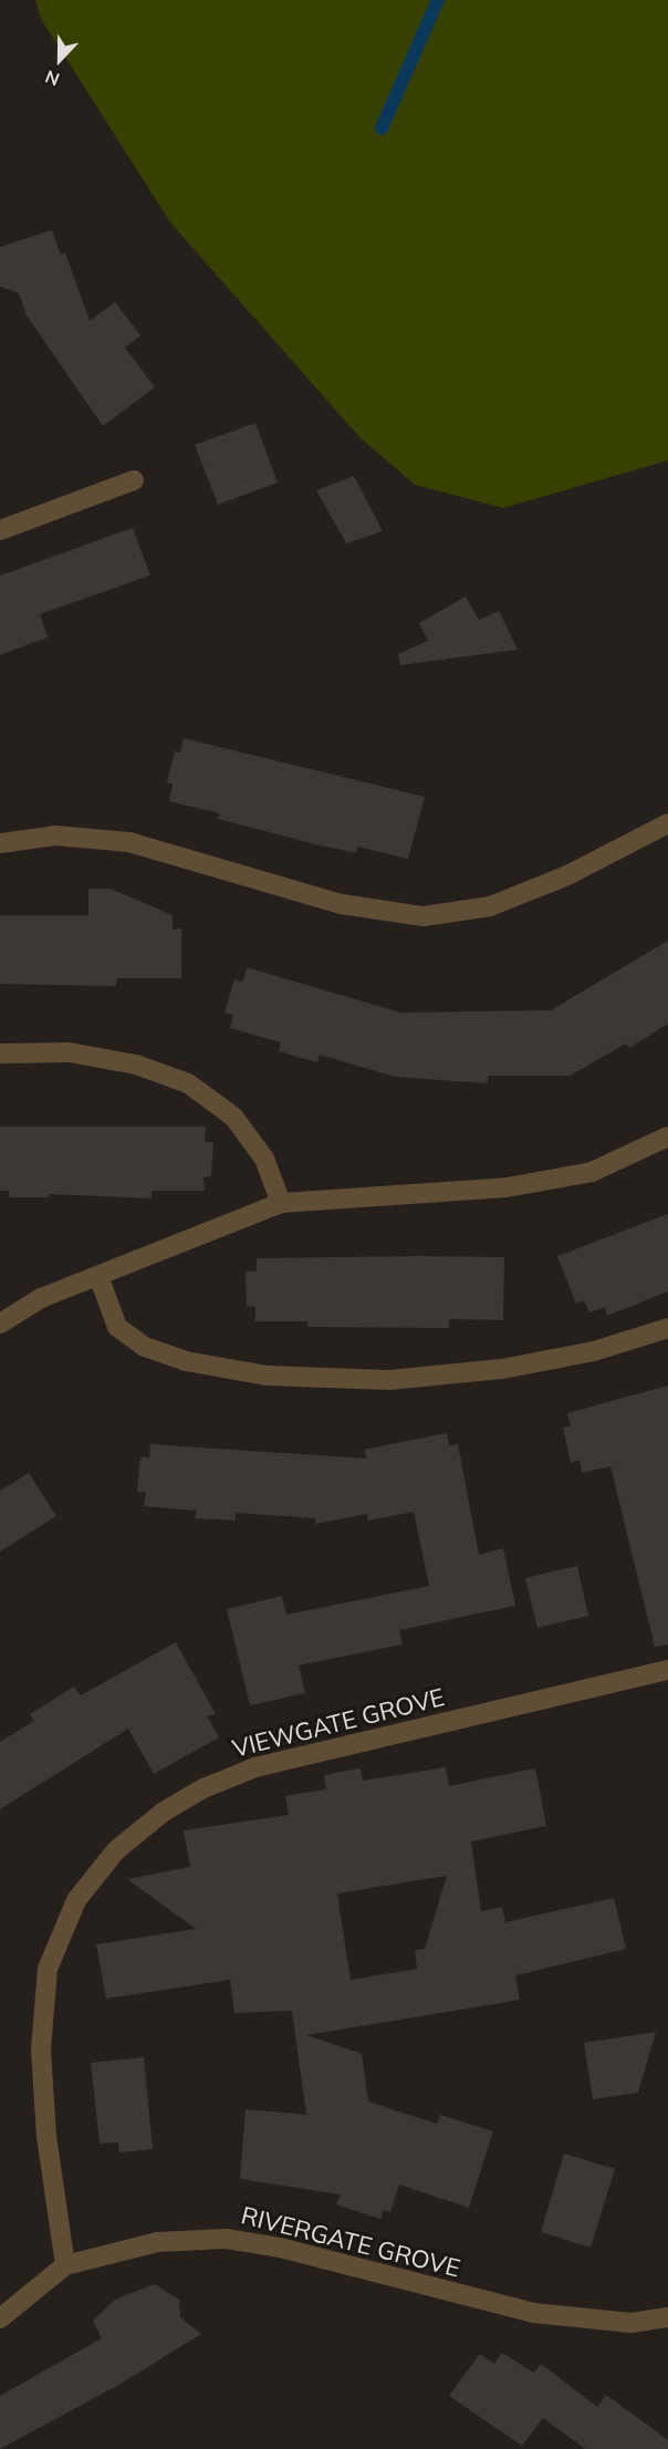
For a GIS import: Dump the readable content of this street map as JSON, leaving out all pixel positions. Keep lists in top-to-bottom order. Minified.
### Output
{"streets":{"street":["VIEWGATE GROVE","RIVERGATE GROVE"]},"crossings":[["VIEWGATE GROVE","RIVERGATE GROVE"]],"north":"bottom"}
